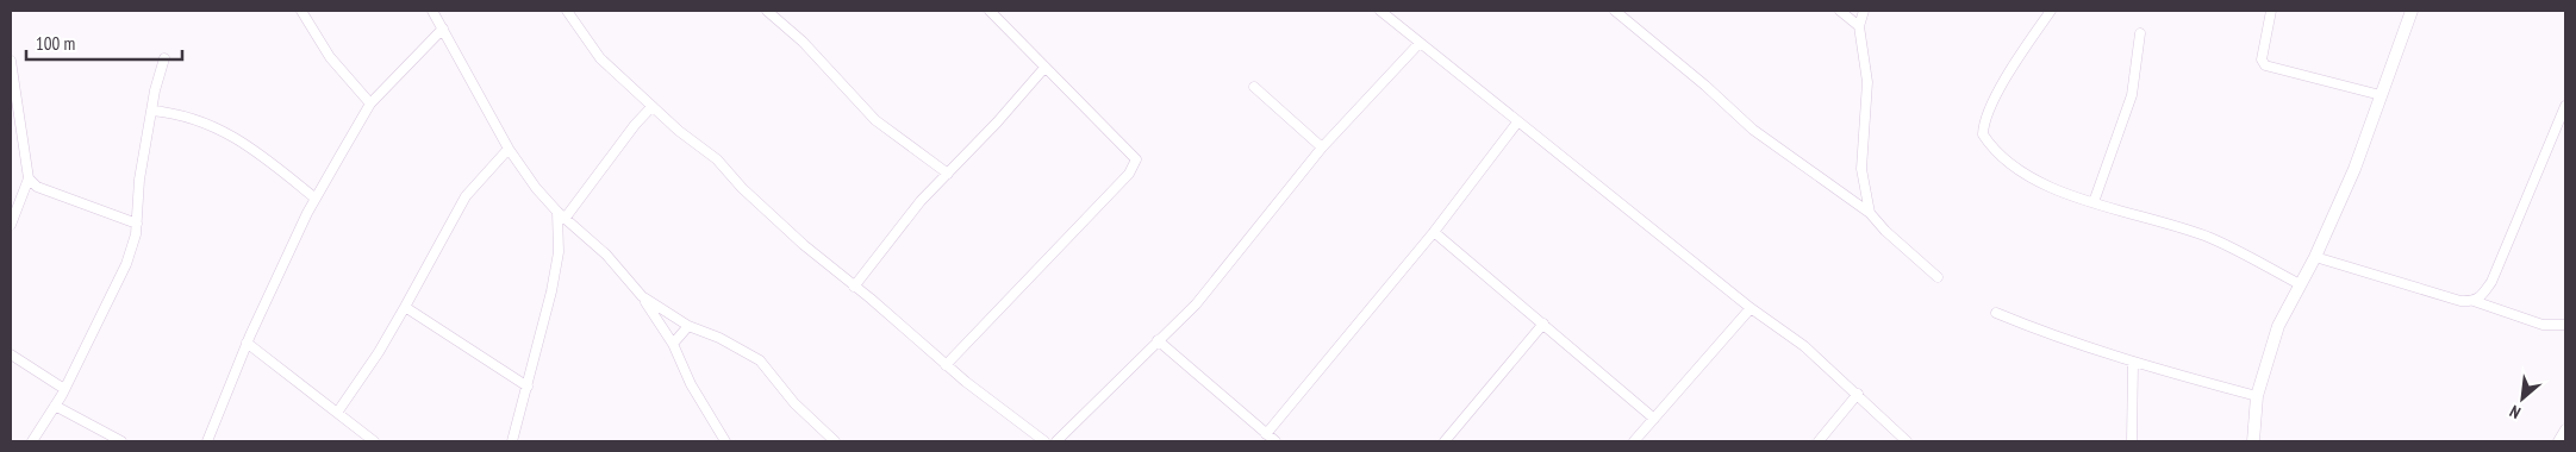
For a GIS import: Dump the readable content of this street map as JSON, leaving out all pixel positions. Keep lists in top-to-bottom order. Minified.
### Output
{"scale_bar":"100 m","north":"bottom left"}
